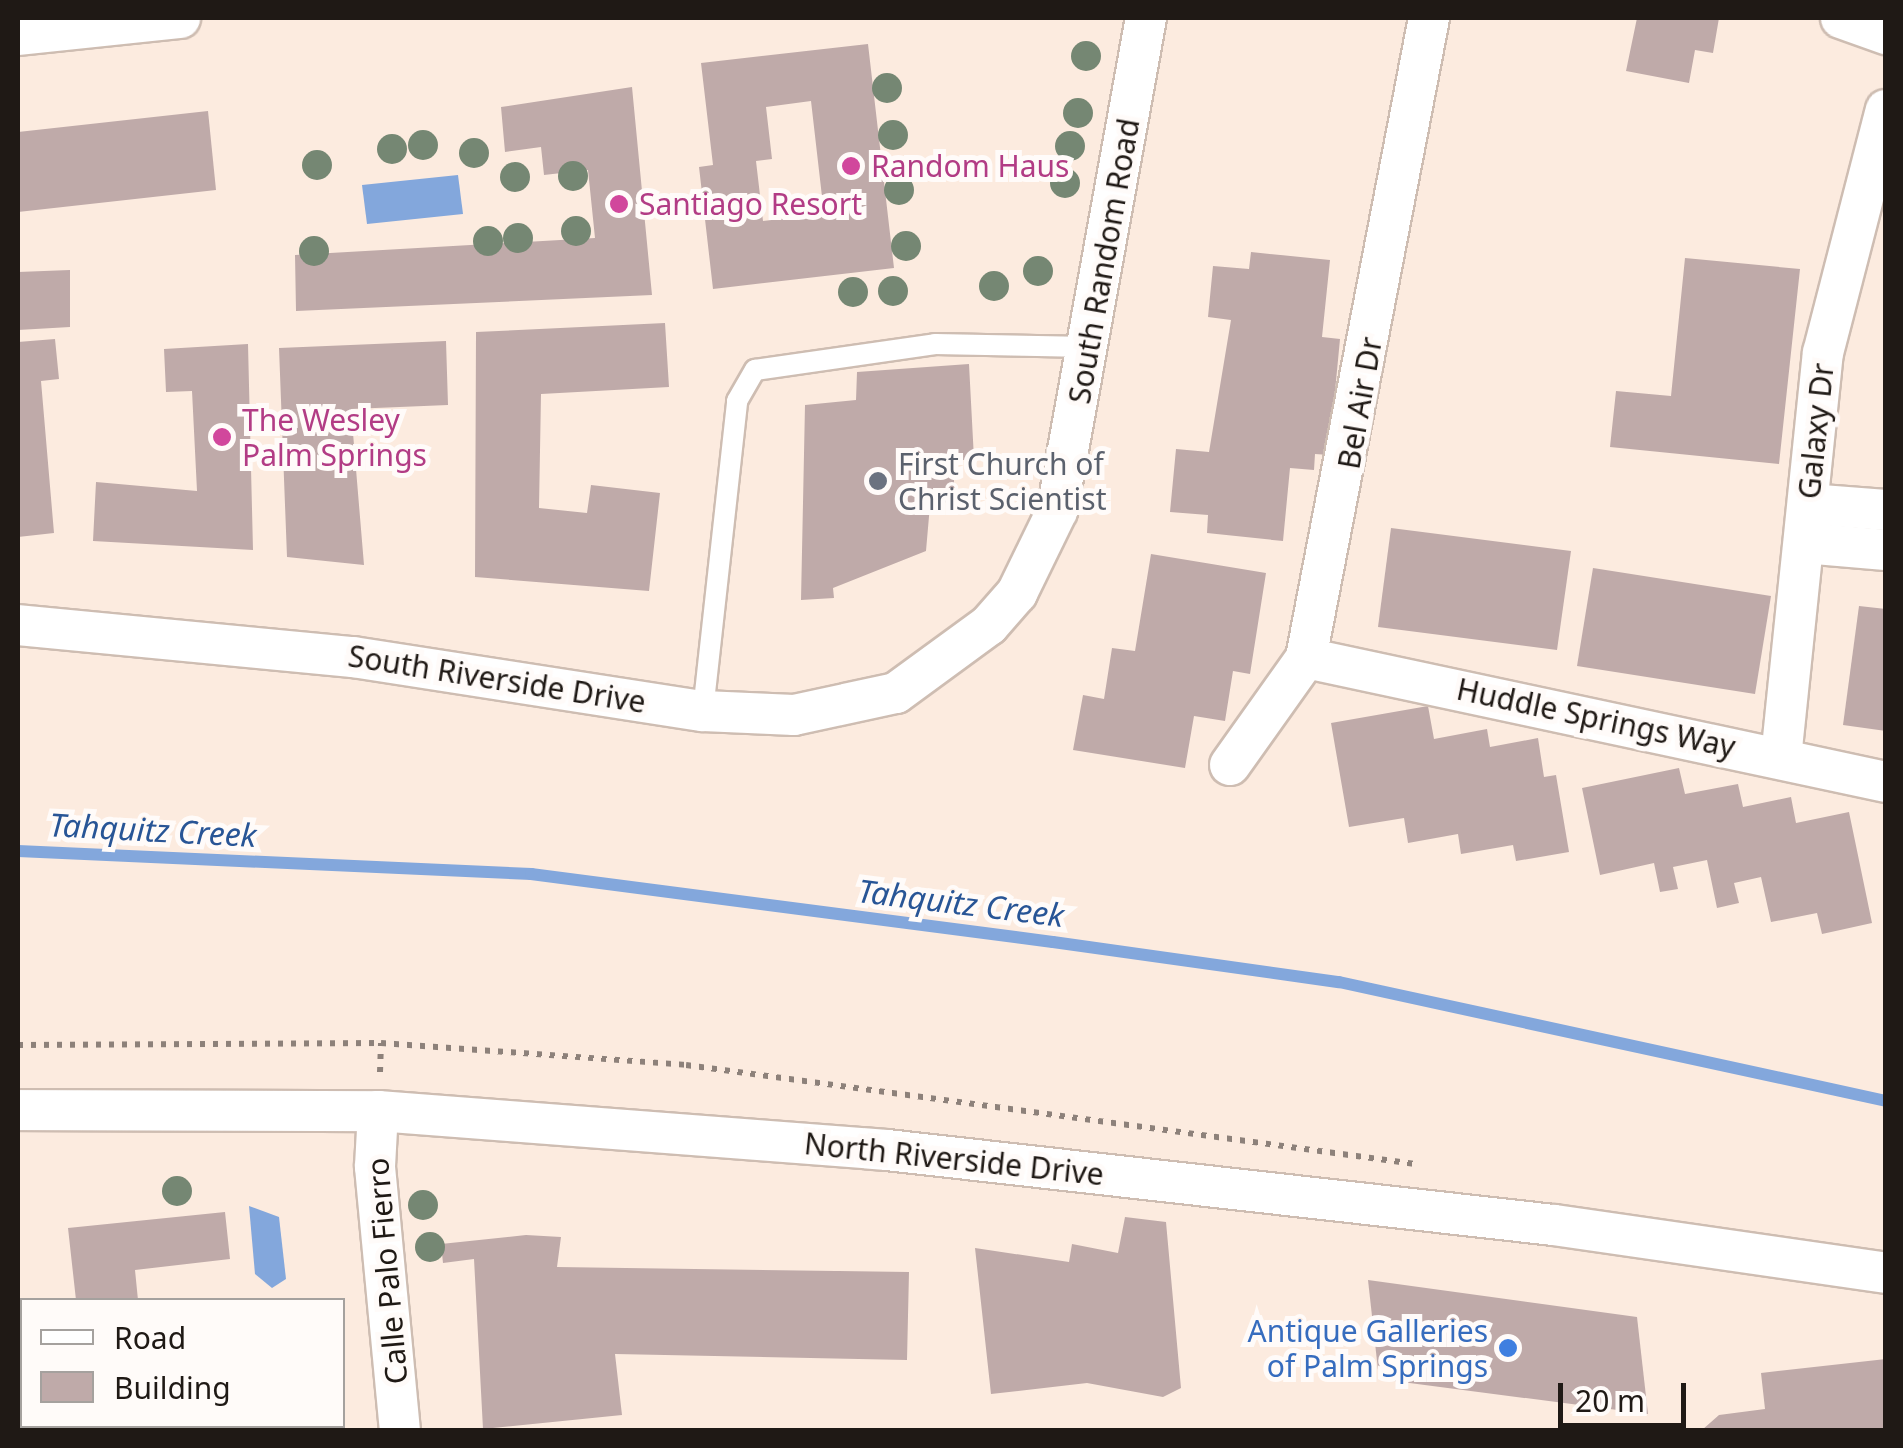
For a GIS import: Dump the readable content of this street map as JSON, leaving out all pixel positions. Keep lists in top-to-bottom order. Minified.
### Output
{"streets":{"street":["South Random Road","Bel Air Dr","Galaxy Dr","South Riverside Drive","Huddle Springs Way","North Riverside Drive","Calle Palo Fierro"]},"crossings":[["South Random Road","South Riverside Drive"],["Bel Air Dr","Huddle Springs Way"],["Galaxy Dr","Huddle Springs Way"],["North Riverside Drive","Calle Palo Fierro"]],"water":["Tahquitz Creek"],"places":["Random Haus","Santiago Resort","The Wesley Palm Springs","First Church of Christ Scientist","Antique Galleries of Palm Springs"],"legend":["Road","Building"],"scale_bar":"20 m"}
